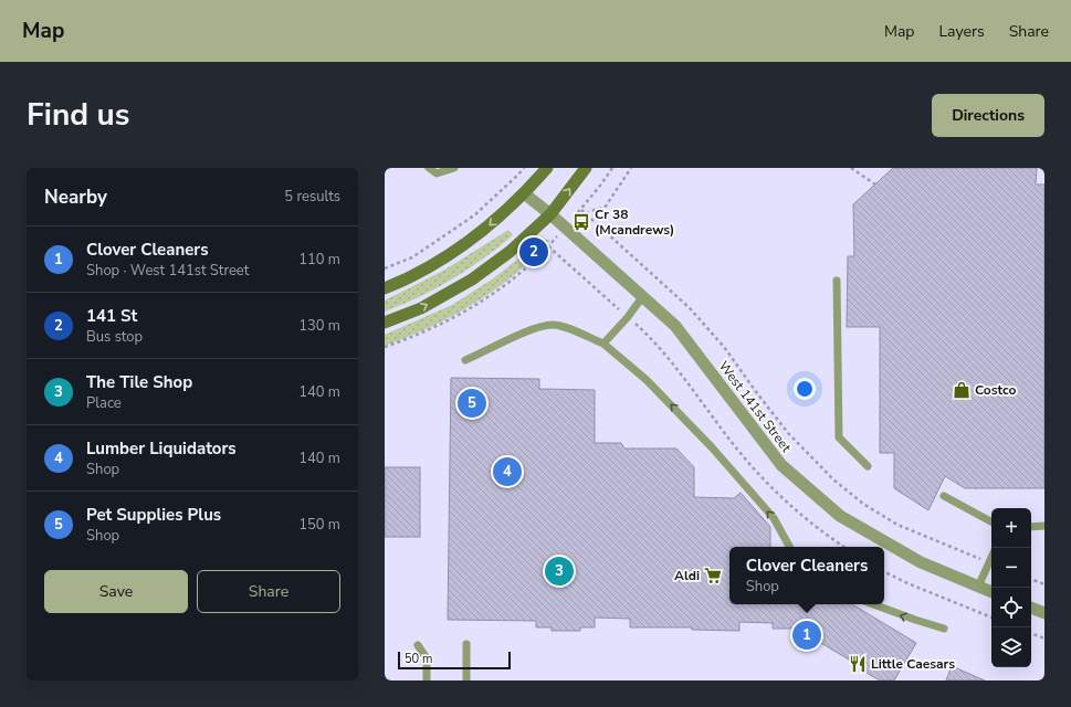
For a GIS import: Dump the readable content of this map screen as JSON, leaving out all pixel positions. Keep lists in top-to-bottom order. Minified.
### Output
{"streets":{"street":["West 141st Street"]},"places":{"bus stop":["Cr 38 (Mcandrews)"],"shop":["Costco"],"supermarket":["Aldi"],"restaurant":["Little Caesars"]},"scale_bar":"50 m","page":{"header":"Map","nav":["Map","Layers","Share"],"title":"Find us","buttons":["Directions",["Save","Share"]],"heading":["Nearby","5 results"],"list":[{"mark":"1","name":"Clover Cleaners","note":"Shop · West 141st Street","value":"110 m"},{"mark":"2","name":"141 St","note":"Bus stop","value":"130 m"},{"mark":"3","name":"The Tile Shop","note":"Place","value":"140 m"},{"mark":"4","name":"Lumber Liquidators","note":"Shop","value":"140 m"},{"mark":"5","name":"Pet Supplies Plus","note":"Shop","value":"150 m"}],"pins":["2","5","4","3","1"],"map_buttons":["+","−"],"popup":["Clover Cleaners","Shop"],"scale":"50 m"}}
